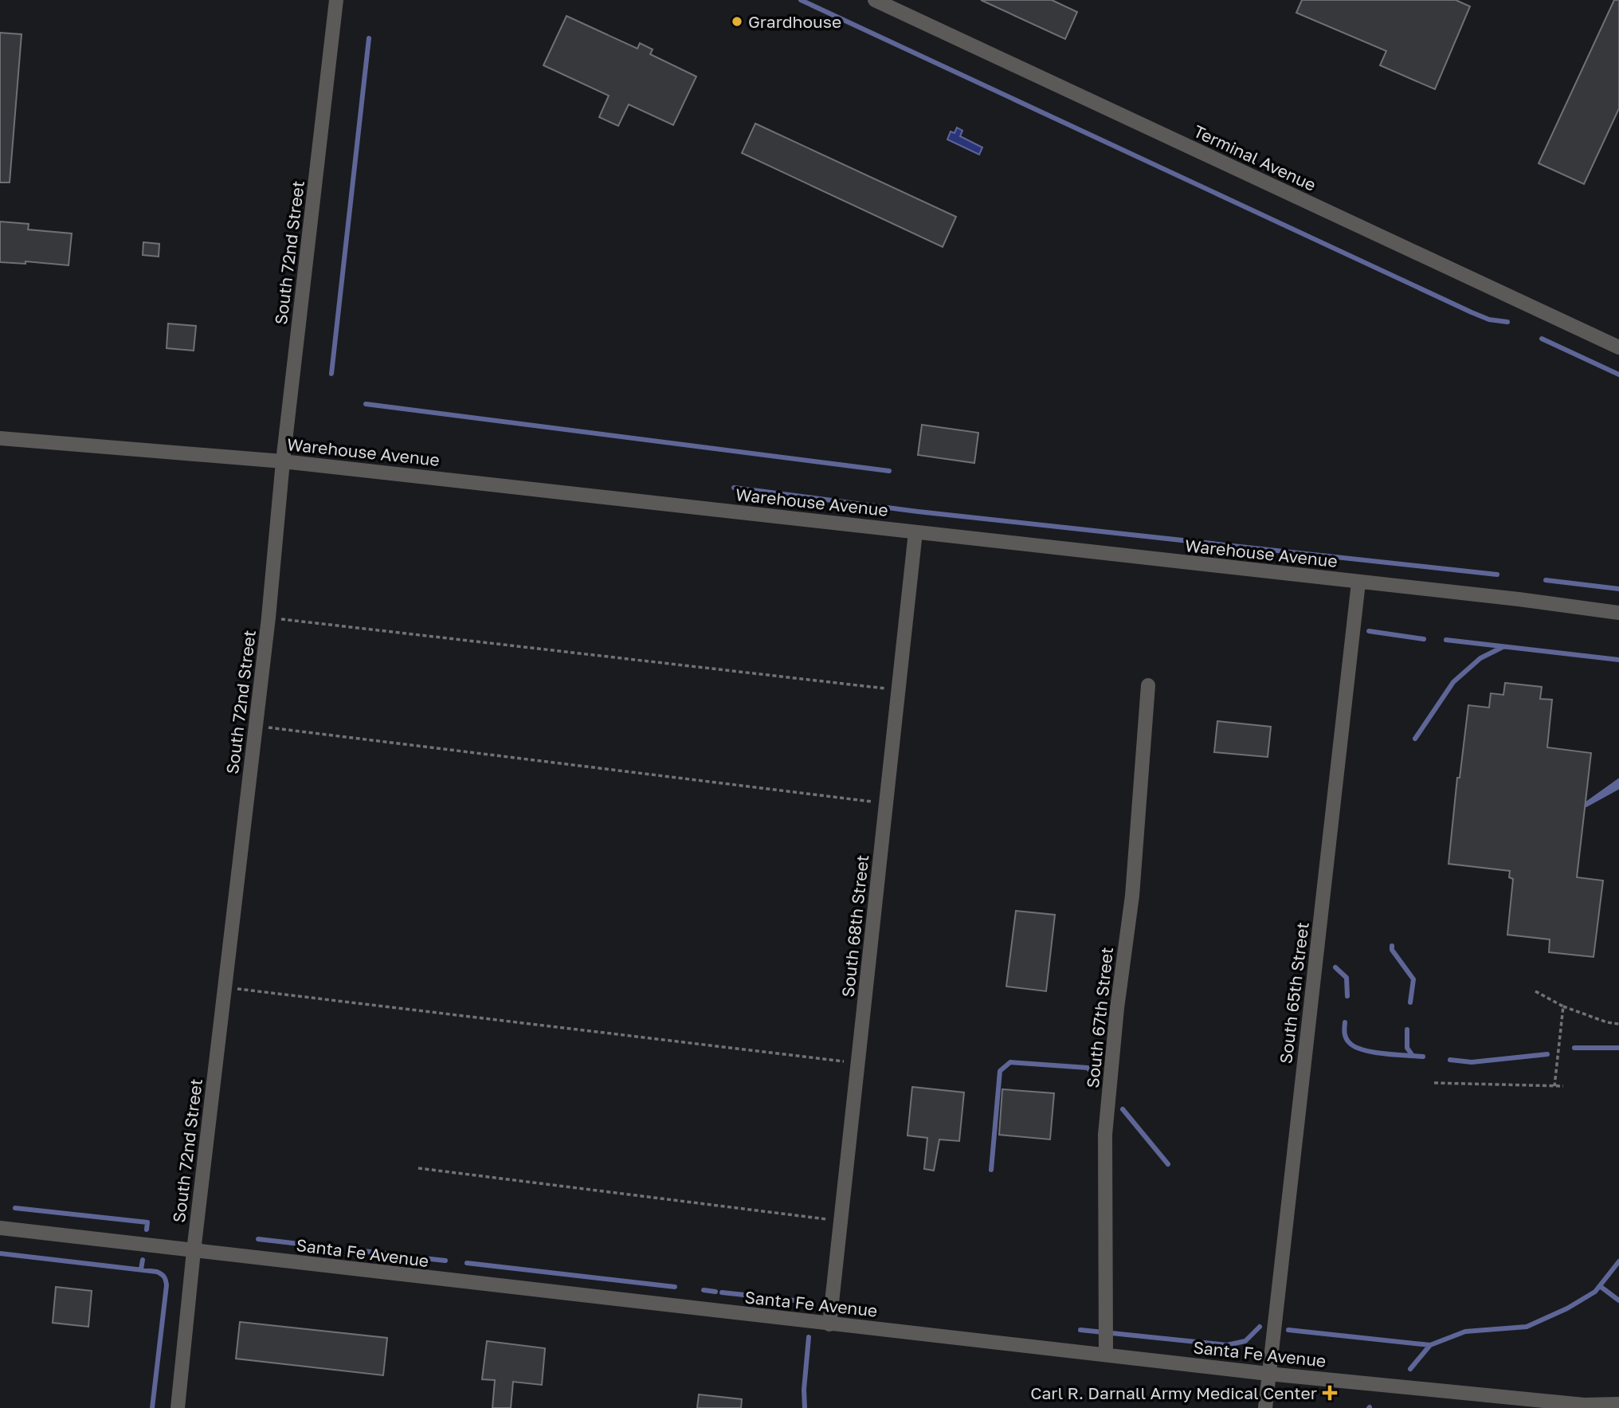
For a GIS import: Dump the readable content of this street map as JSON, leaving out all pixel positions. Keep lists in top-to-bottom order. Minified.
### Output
{"streets":{"street":["Terminal Avenue","South 72nd Street","Warehouse Avenue","South 68th Street","South 65th Street","South 67th Street","Santa Fe Avenue"]},"crossings":[["South 72nd Street","Warehouse Avenue"],["South 72nd Street","Santa Fe Avenue"],["Warehouse Avenue","South 68th Street"],["Warehouse Avenue","South 65th Street"],["South 68th Street","Santa Fe Avenue"],["South 65th Street","Santa Fe Avenue"],["South 67th Street","Santa Fe Avenue"]],"places":{"other":["Grardhouse"],"health":["Carl R. Darnall Army Medical Center"]}}
